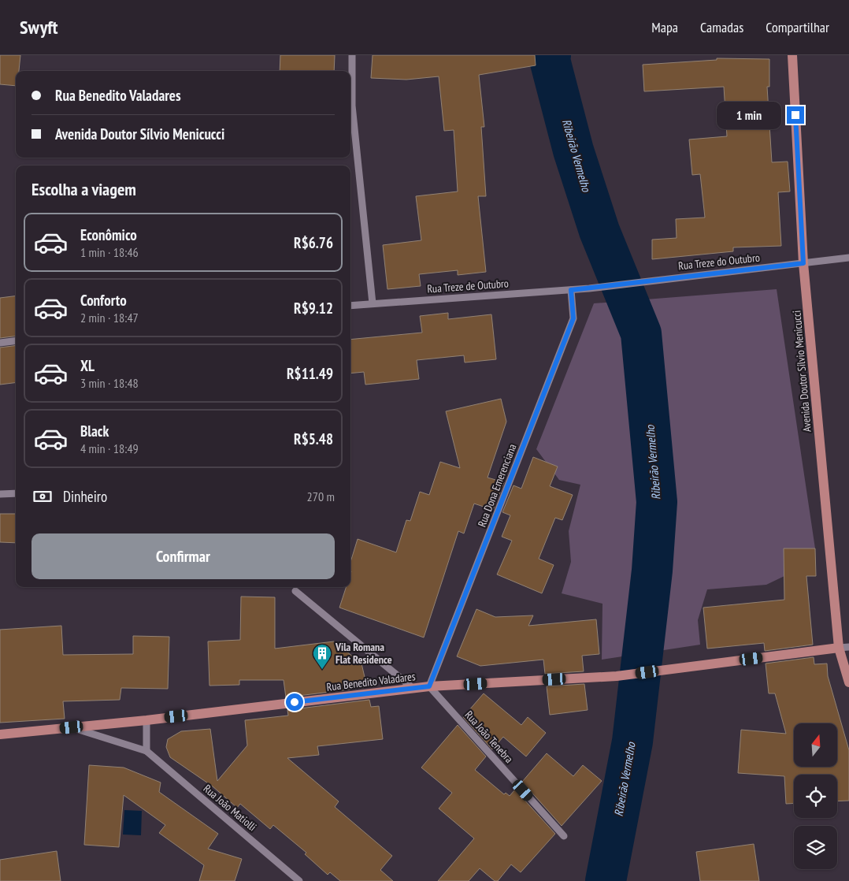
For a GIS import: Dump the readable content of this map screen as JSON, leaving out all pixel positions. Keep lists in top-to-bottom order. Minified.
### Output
{"streets":{"main road":["Avenida Doutor Sílvio Menicucci","Rua Benedito Valadares"],"street":["Rua Treze do Outubro","Rua Treze de Outubro","Rua Dona Emerenciana","Rua João Tenebra","Rua João Matiolli"]},"crossings":[["Rua Treze do Outubro","Rua Treze de Outubro"],["Rua Treze do Outubro","Avenida Doutor Sílvio Menicucci"],["Rua Treze de Outubro","Rua Dona Emerenciana"],["Avenida Doutor Sílvio Menicucci","Rua Benedito Valadares"],["Rua Dona Emerenciana","Rua Benedito Valadares"],["Rua Dona Emerenciana","Rua João Tenebra"],["Rua Benedito Valadares","Rua João Tenebra"],["Rua Benedito Valadares","Rua João Matiolli"]],"water":["Ribeirão Vermelho"],"places":{"building":["Vila Romana Flat Residence"]},"north":"top","page":{"header":"Swyft","nav":["Mapa","Camadas","Compartilhar"],"banner":["Rua Benedito Valadares","Avenida Doutor Sílvio Menicucci"],"bubble":"1 min","heading":"Escolha a viagem","list":[{"name":"Econômico","note":"1 min · 18:46","value":"R$6.76"},{"name":"Conforto","note":"2 min · 18:47","value":"R$9.12"},{"name":"XL","note":"3 min · 18:48","value":"R$11.49"},{"name":"Black","note":"4 min · 18:49","value":"R$5.48"}],"pay":["Dinheiro","270 m"],"buttons":"Confirmar"}}
